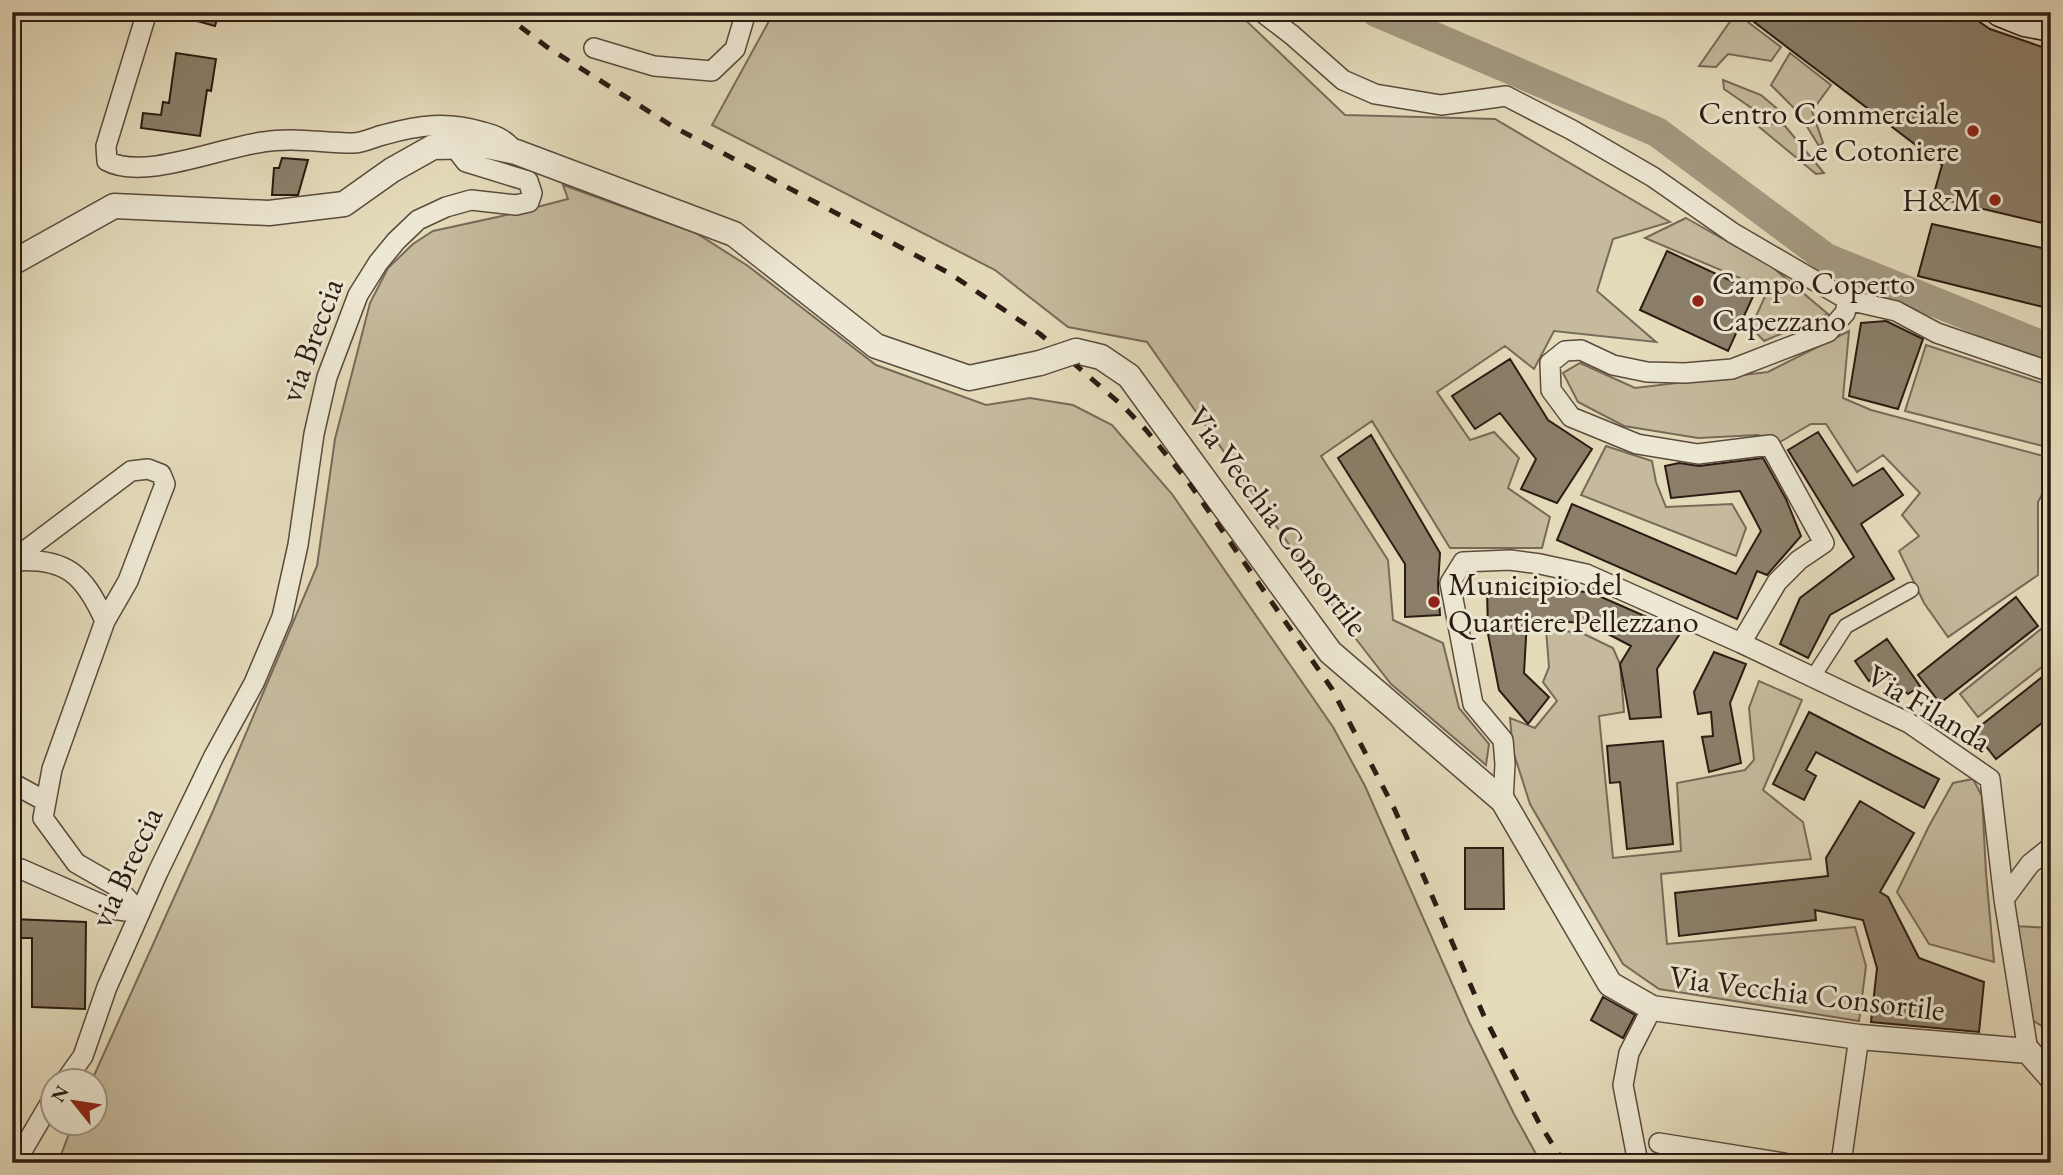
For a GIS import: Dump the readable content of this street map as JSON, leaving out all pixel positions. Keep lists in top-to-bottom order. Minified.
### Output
{"streets":{"street":["via Breccia","Via Vecchia Consortile","Via Filanda"]},"crossings":[["Via Vecchia Consortile","Via Filanda"]],"places":["Centro Commerciale Le Cotoniere","H&M","Campo Coperto Capezzano","Municipio del Quartiere Pellezzano"],"north":"top left"}
